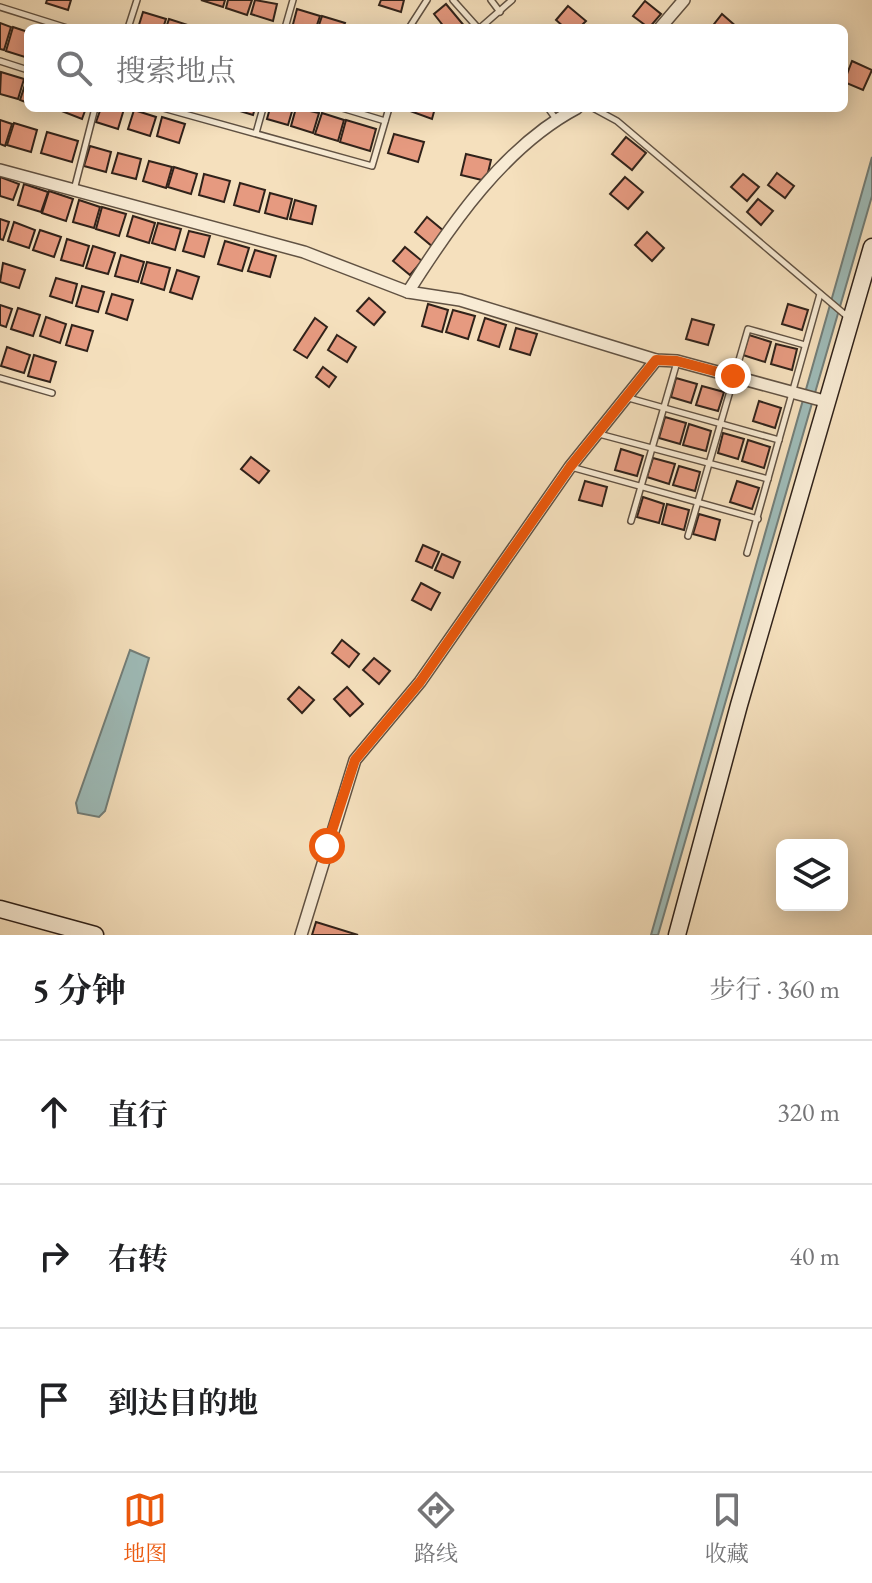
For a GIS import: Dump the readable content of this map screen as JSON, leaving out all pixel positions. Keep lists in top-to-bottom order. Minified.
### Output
{"page":{"search":"搜索地点","heading":["5 分钟","步行 · 360 m"],"list":[["直行","320 m"],["右转","40 m"],"到达目的地"],"nav":["地图","路线","收藏"]}}
